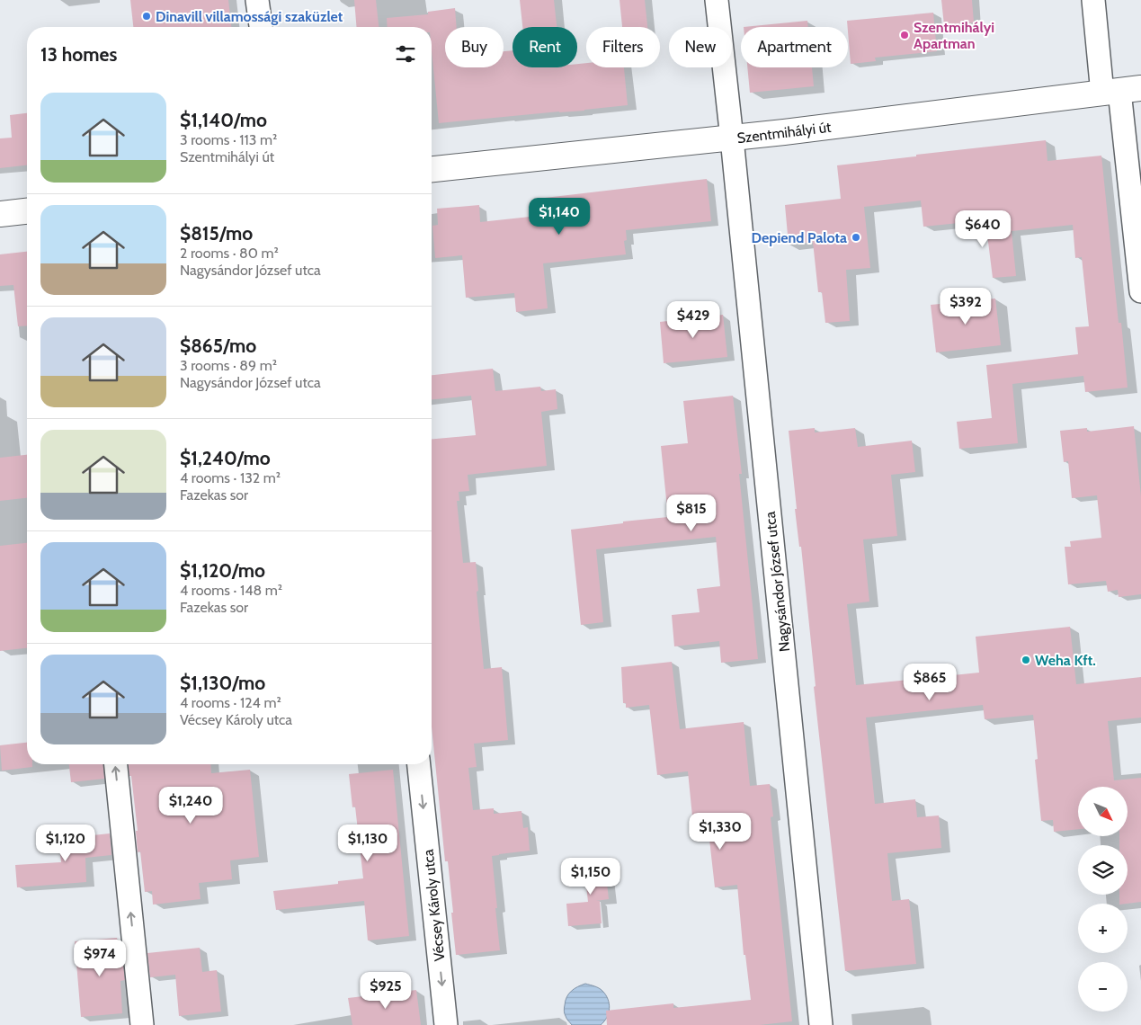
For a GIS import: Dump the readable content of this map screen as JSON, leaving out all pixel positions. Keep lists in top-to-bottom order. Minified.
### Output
{"streets":{"main road":["Szentmihályi út"],"street":["Nagysándor József utca","Vécsey Károly utca"]},"crossings":[["Szentmihályi út","Nagysándor József utca"]],"one_way":["Vécsey Károly utca"],"places":["Dinavill villamossági szaküzlet","Szentmihályi Apartman","Depiend Palota","Weha Kft."],"north":"bottom right","page":{"chip":["Buy","Rent","Filters","New","Apartment"],"heading":"13 homes","list":[{"name":"$1,140/mo","note":"3 rooms · 113 m² · Szentmihályi út"},{"name":"$815/mo","note":"2 rooms · 80 m² · Nagysándor József utca"},{"name":"$865/mo","note":"3 rooms · 89 m² · Nagysándor József utca"},{"name":"$1,240/mo","note":"4 rooms · 132 m² · Fazekas sor"},{"name":"$1,120/mo","note":"4 rooms · 148 m² · Fazekas sor"},{"name":"$1,130/mo","note":"4 rooms · 124 m² · Vécsey Károly utca"}],"price":["$1,140","$640","$392","$429","$815","$865","$1,240","$1,330","$1,120","$1,130","$1,150","$974","$925"],"map_buttons":["+","−"]}}
